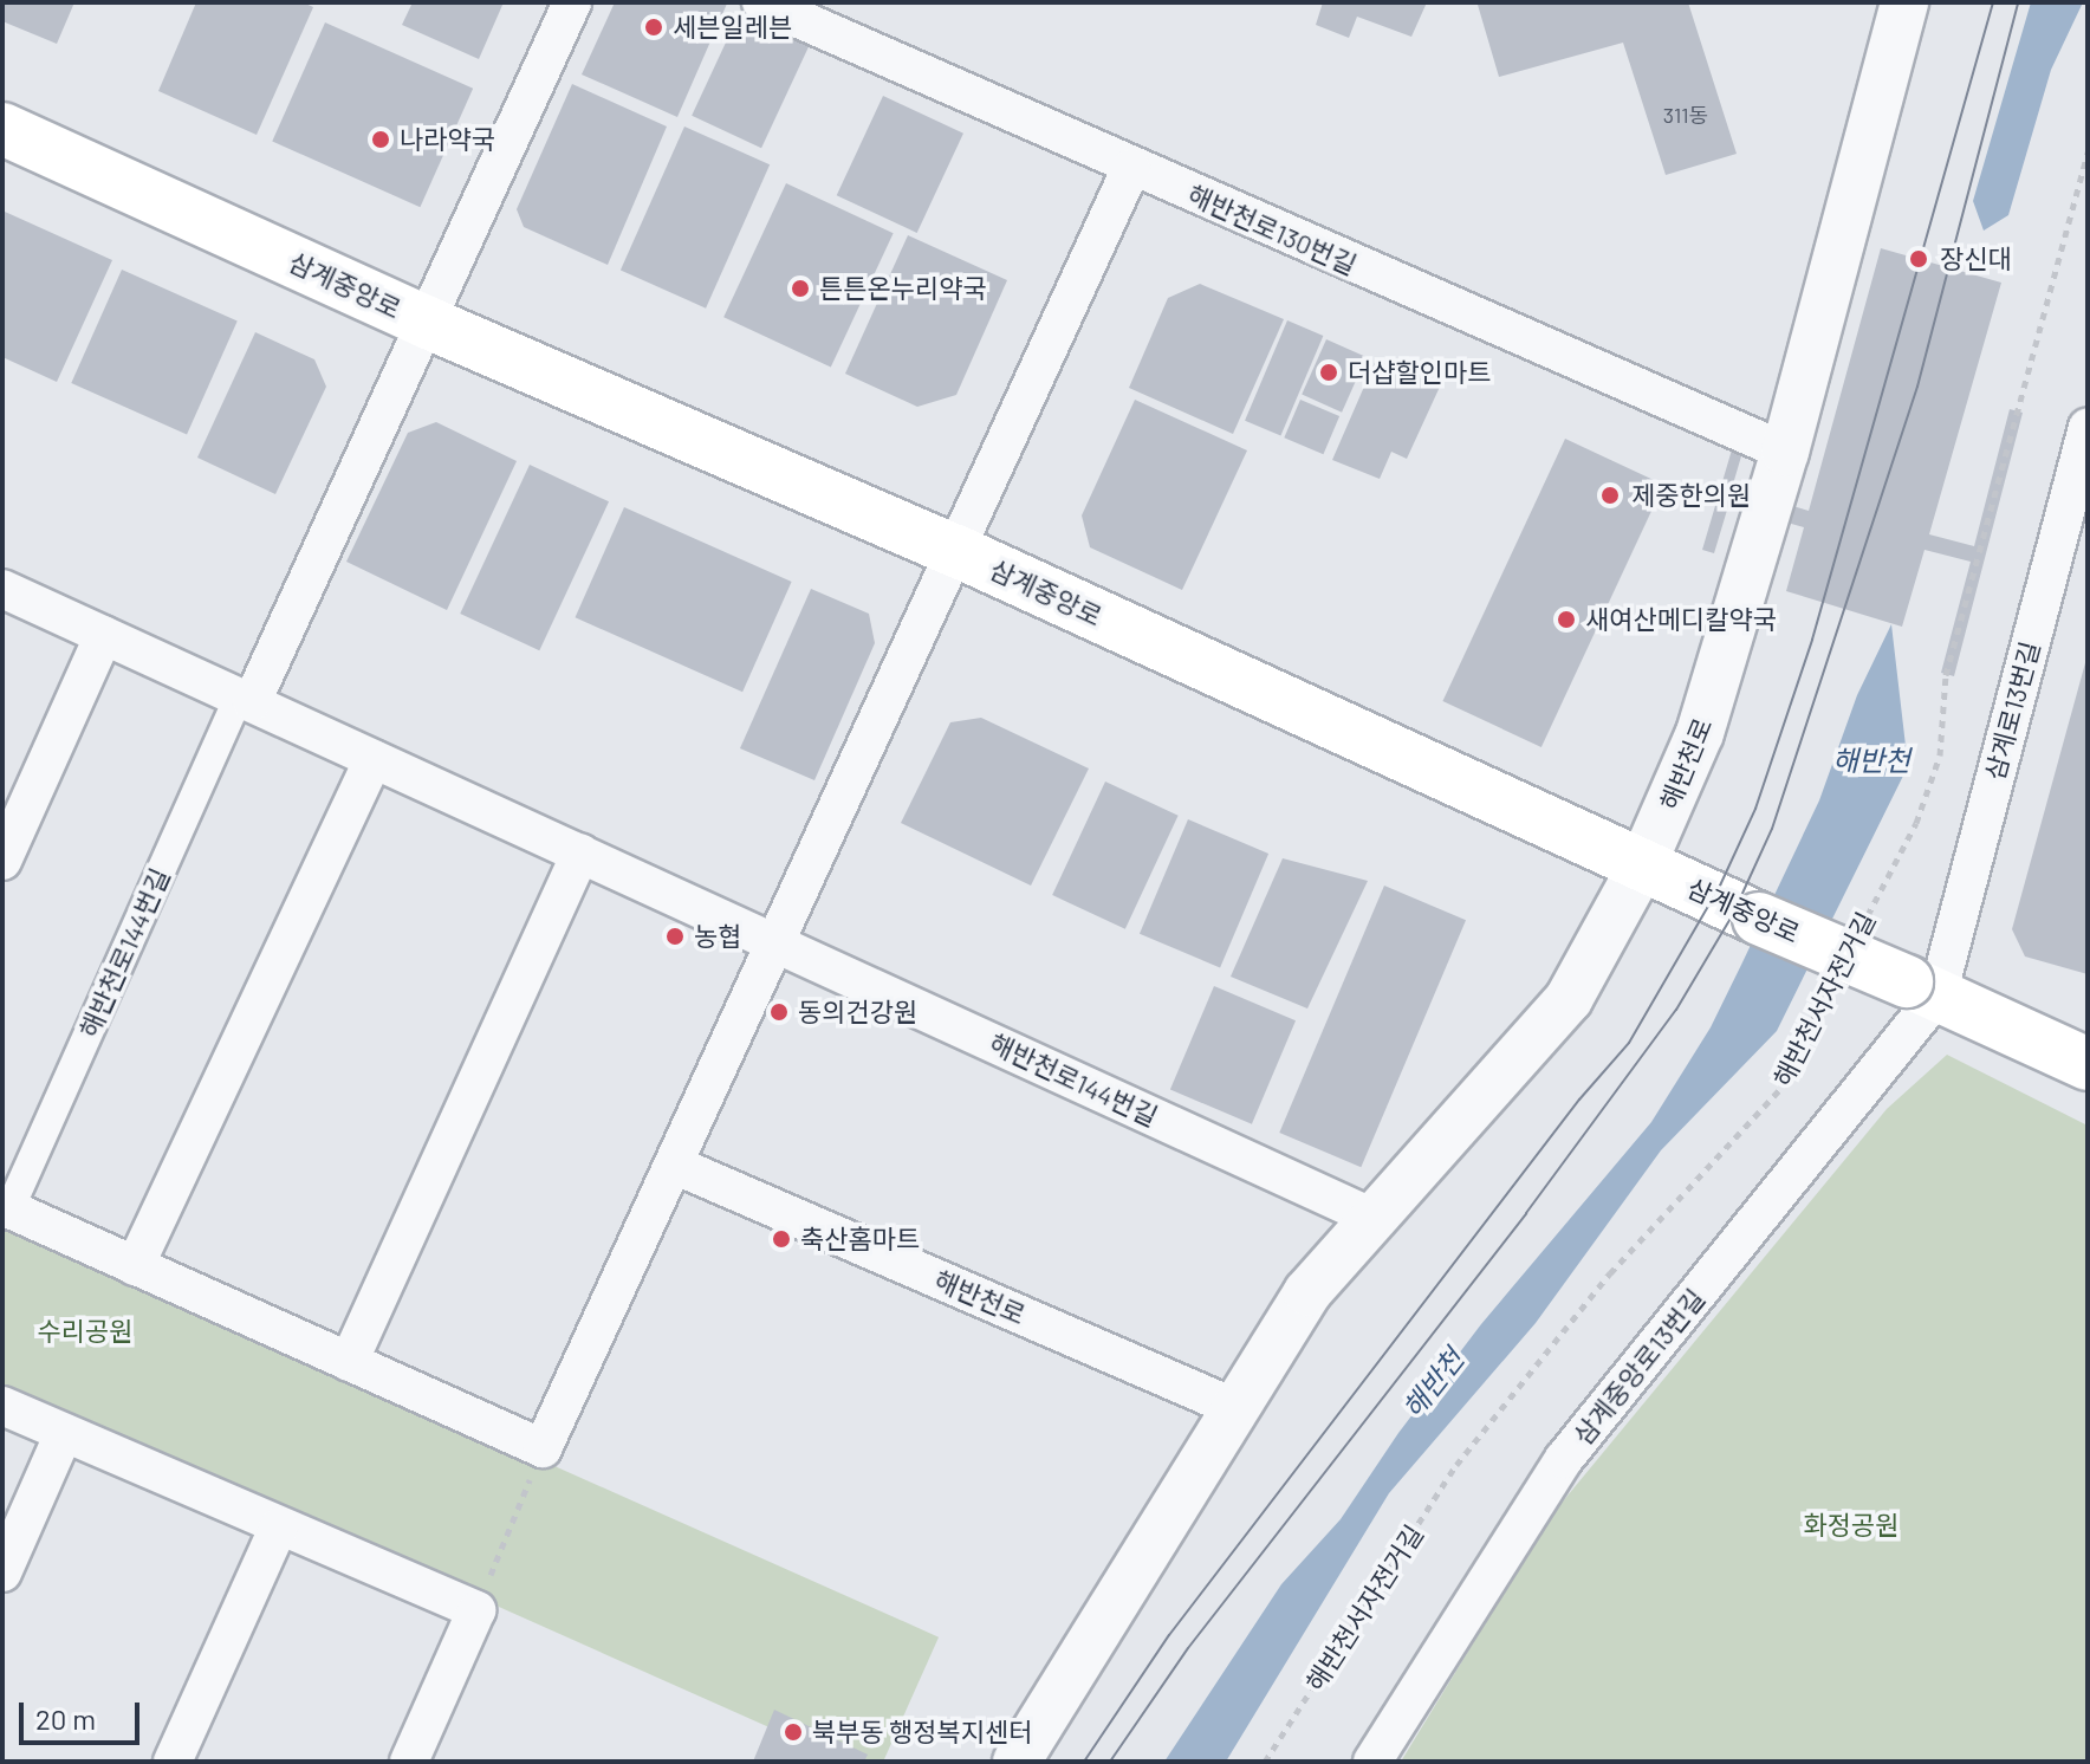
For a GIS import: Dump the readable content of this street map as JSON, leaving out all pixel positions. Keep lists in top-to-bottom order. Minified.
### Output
{"streets":{"main road":["삼계중앙로"],"street":["해반천로130번길","삼계로13번길","해반천로","해반천로144번길","삼계중앙로13번길"],"path":["해반천서자전거길"]},"crossings":[["해반천로130번길","해반천로"],["삼계중앙로","삼계로13번길"],["삼계중앙로","해반천로"],["삼계중앙로","삼계중앙로13번길"],["삼계로13번길","삼계중앙로13번길"],["해반천로","해반천로144번길"]],"water":["해반천"],"parks":["수리공원","화정공원"],"places":["세븐일레븐","나라약국","장신대","튼튼온누리약국","더샵할인마트","제중한의원","새여산메디칼약국","농협","동의건강원","축산홈마트","북부동 행정복지센터"],"house_numbers":["311동"],"scale_bar":"20 m"}
